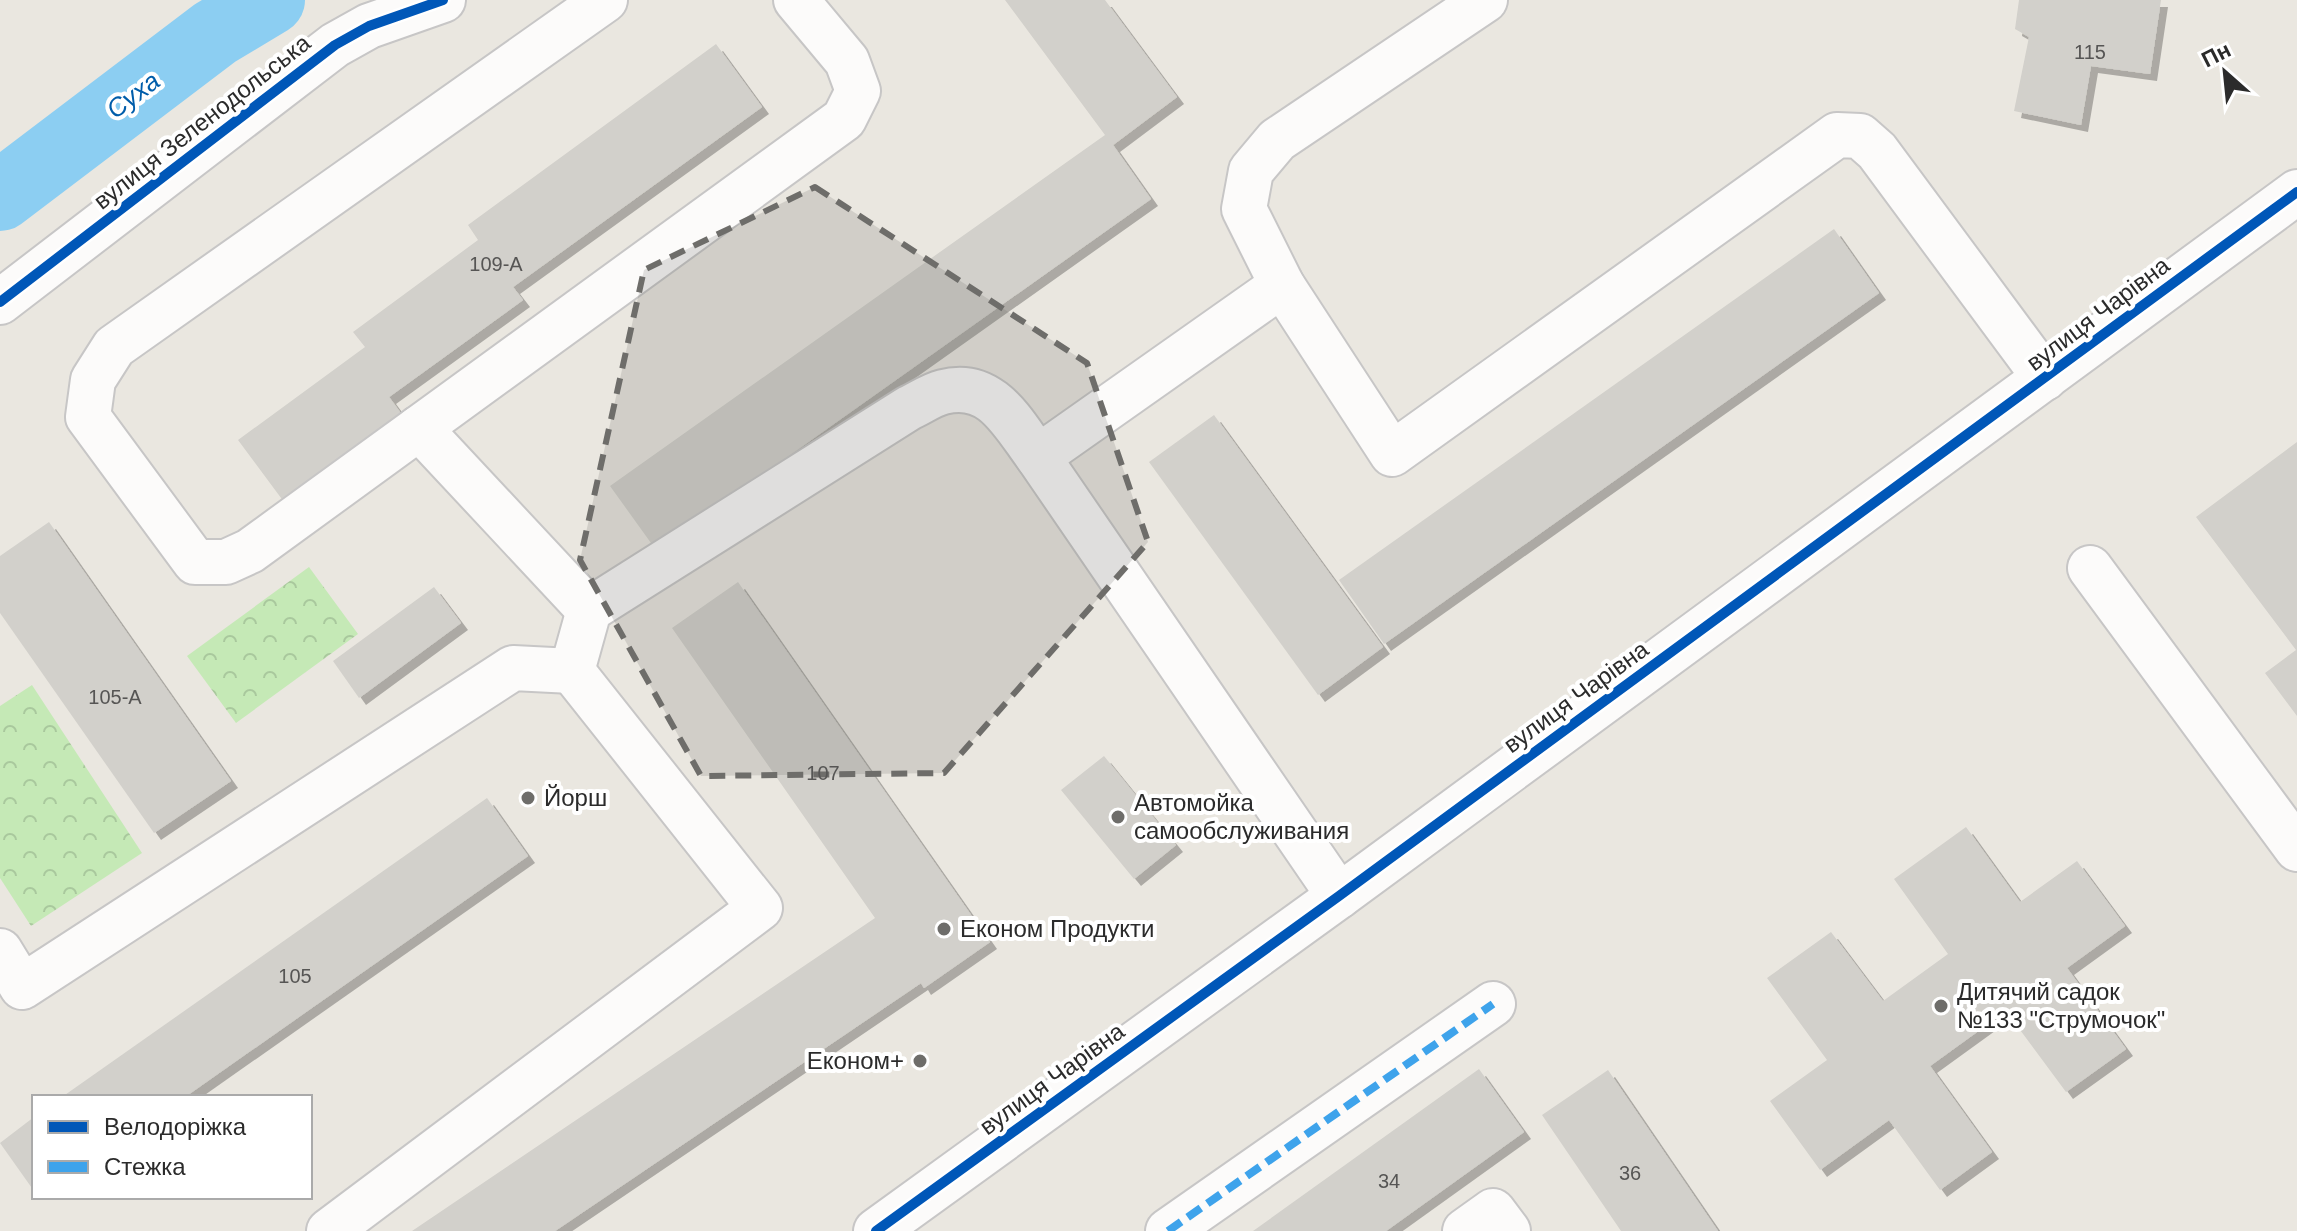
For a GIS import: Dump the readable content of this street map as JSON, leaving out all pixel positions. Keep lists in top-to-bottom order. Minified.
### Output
{"streets":{"street":["вулиця Зеленодольська","вулиця Чарівна"]},"water":["Суха"],"places":["Йорш","Автомойка самообслуживания","Економ Продукти","Дитячий садок №133 \"Струмочок\"","Економ+"],"house_numbers":["115","109-А","105-А","107","105","36","34"],"legend":["Велодоріжка","Стежка"],"north":"top left"}
